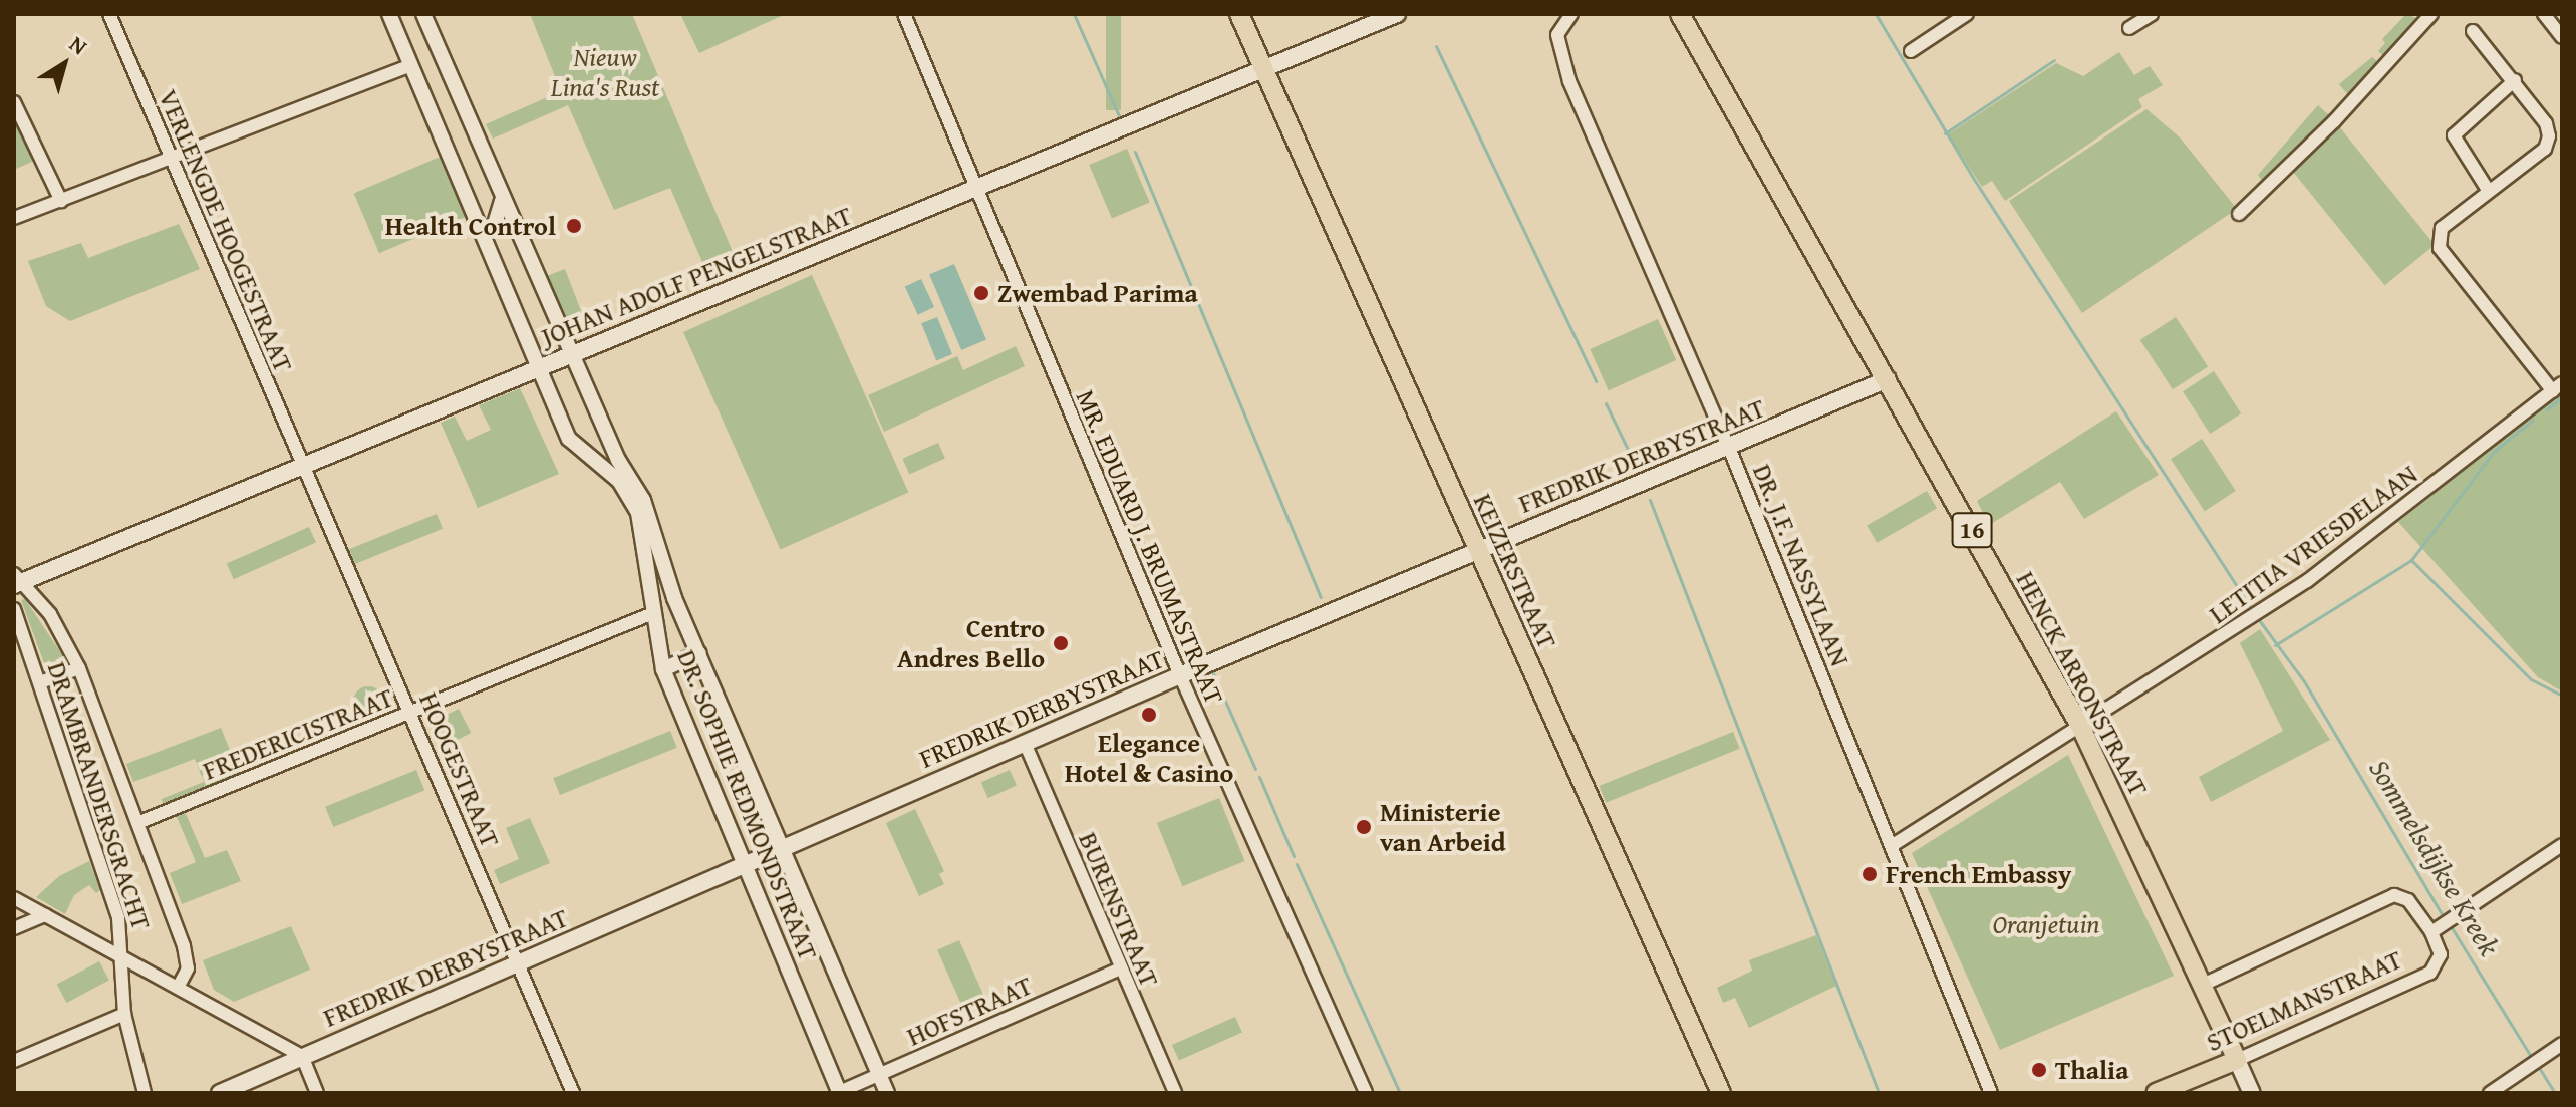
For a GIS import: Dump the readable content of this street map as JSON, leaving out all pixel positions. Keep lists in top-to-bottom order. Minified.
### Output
{"streets":{"main road":["JOHAN ADOLF PENGELSTRAAT","FREDRIK DERBYSTRAAT","16","KEIZERSTRAAT","HENCK ARRONSTRAAT","STOELMANSTRAAT"],"street":["VERLENGDE HOOGESTRAAT","LETITIA VRIESDELAAN","MR. EDUARD J. BRUMASTRAAT","DR. J.F. NASSYLAAN","FREDERICISTRAAT","HOOGESTRAAT","DRAMBRANDERSGRACHT","DR. SOPHIE REDMONDSTRAAT","BURENSTRAAT","HOFSTRAAT"]},"crossings":[["VERLENGDE HOOGESTRAAT","JOHAN ADOLF PENGELSTRAAT"],["VERLENGDE HOOGESTRAAT","HOOGESTRAAT"],["JOHAN ADOLF PENGELSTRAAT","MR. EDUARD J. BRUMASTRAAT"],["JOHAN ADOLF PENGELSTRAAT","KEIZERSTRAAT"],["JOHAN ADOLF PENGELSTRAAT","HOOGESTRAAT"],["JOHAN ADOLF PENGELSTRAAT","DRAMBRANDERSGRACHT"],["JOHAN ADOLF PENGELSTRAAT","DR. SOPHIE REDMONDSTRAAT"],["FREDRIK DERBYSTRAAT","MR. EDUARD J. BRUMASTRAAT"],["FREDRIK DERBYSTRAAT","DR. J.F. NASSYLAAN"],["FREDRIK DERBYSTRAAT","KEIZERSTRAAT"],["FREDRIK DERBYSTRAAT","HENCK ARRONSTRAAT"],["FREDRIK DERBYSTRAAT","HOOGESTRAAT"],["FREDRIK DERBYSTRAAT","DR. SOPHIE REDMONDSTRAAT"],["FREDRIK DERBYSTRAAT","BURENSTRAAT"],["LETITIA VRIESDELAAN","DR. J.F. NASSYLAAN"],["LETITIA VRIESDELAAN","HENCK ARRONSTRAAT"],["HENCK ARRONSTRAAT","STOELMANSTRAAT"],["FREDERICISTRAAT","HOOGESTRAAT"],["FREDERICISTRAAT","DRAMBRANDERSGRACHT"],["FREDERICISTRAAT","DR. SOPHIE REDMONDSTRAAT"],["DR. SOPHIE REDMONDSTRAAT","HOFSTRAAT"],["BURENSTRAAT","HOFSTRAAT"]],"water":["Sommelsdijkse Kreek"],"parks":["Nieuw Lina's Rust","Oranjetuin"],"places":["Health Control","Zwembad Parima","Centro Andres Bello","Elegance Hotel & Casino","Ministerie van Arbeid","French Embassy","Thalia"],"north":"top right"}
